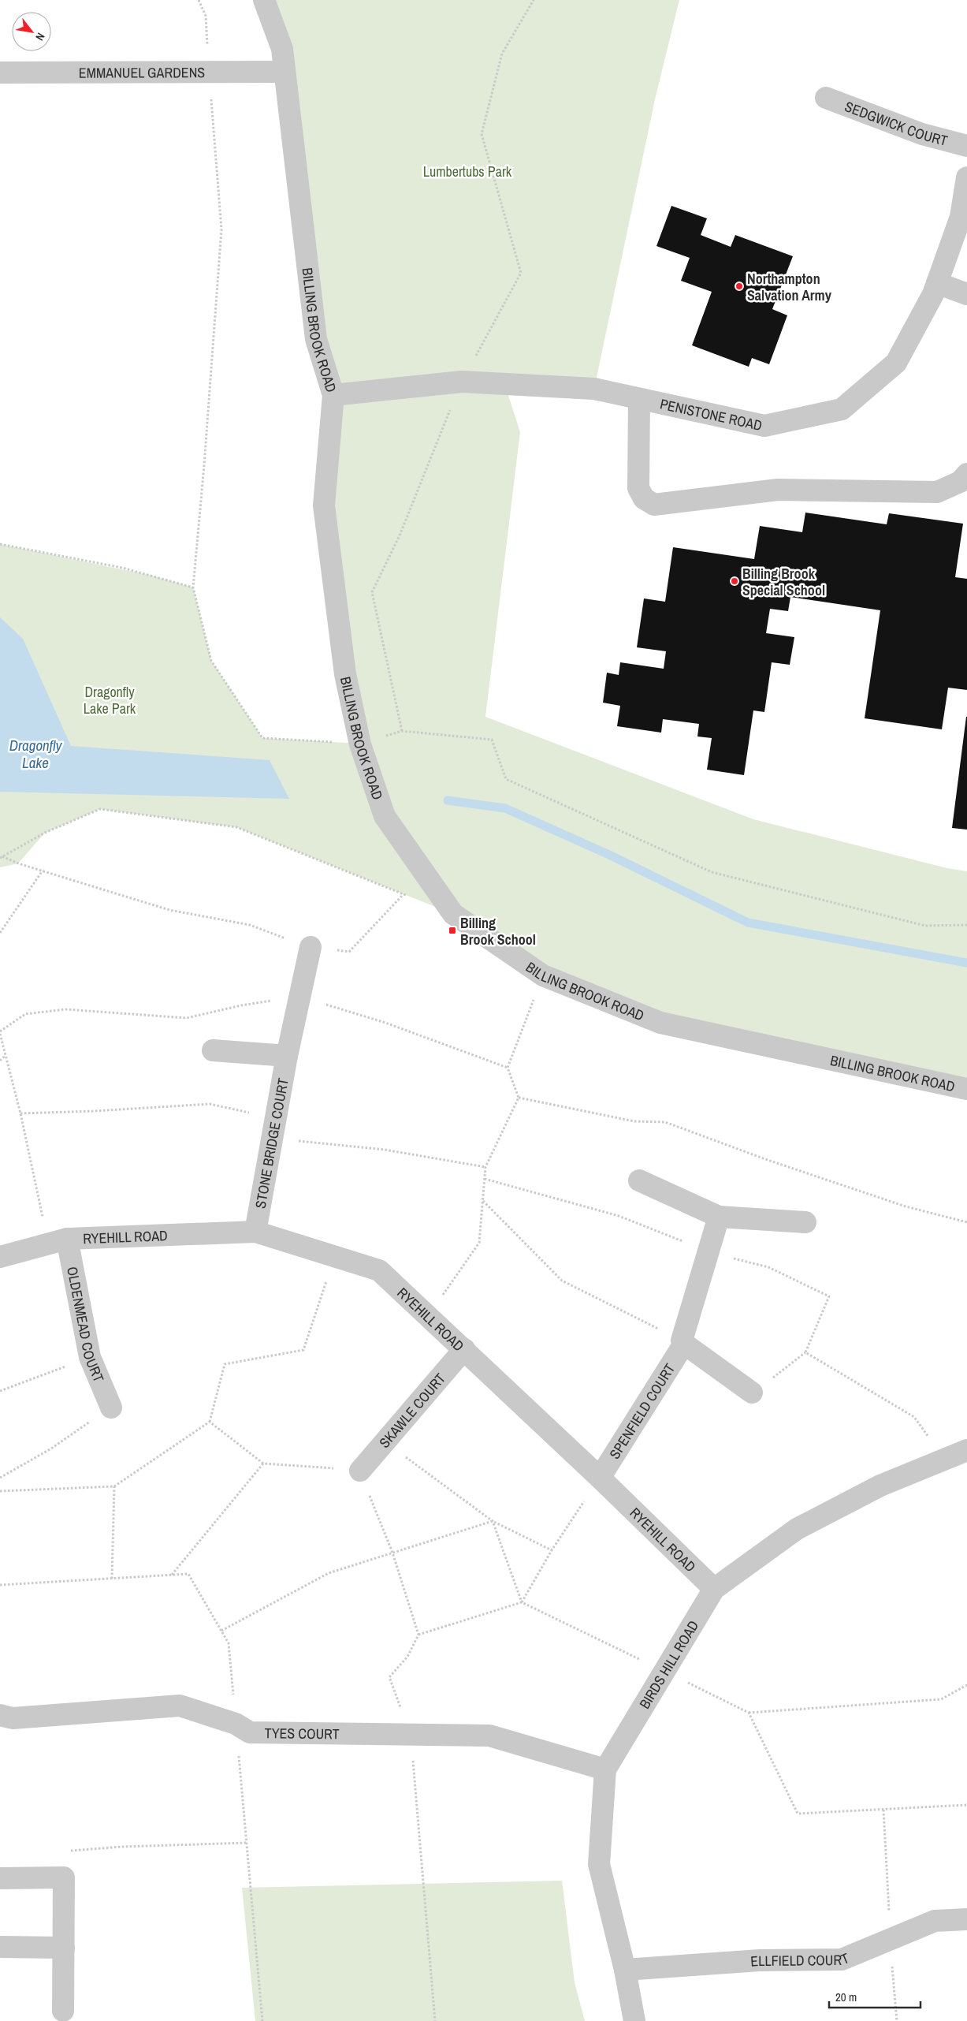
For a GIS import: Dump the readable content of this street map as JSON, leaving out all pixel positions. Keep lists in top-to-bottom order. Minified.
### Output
{"streets":{"street":["EMMANUEL GARDENS","SEDGWICK COURT","BILLING BROOK ROAD","PENISTONE ROAD","STONE BRIDGE COURT","RYEHILL ROAD","OLDENMEAD COURT","SKAWLE COURT","SPENFIELD COURT","BIRDS HILL ROAD","TYES COURT","ELLFIELD COURT"]},"crossings":[["EMMANUEL GARDENS","BILLING BROOK ROAD"],["BILLING BROOK ROAD","PENISTONE ROAD"],["STONE BRIDGE COURT","RYEHILL ROAD"],["RYEHILL ROAD","OLDENMEAD COURT"],["RYEHILL ROAD","SKAWLE COURT"],["RYEHILL ROAD","SPENFIELD COURT"],["RYEHILL ROAD","BIRDS HILL ROAD"],["BIRDS HILL ROAD","TYES COURT"],["BIRDS HILL ROAD","ELLFIELD COURT"]],"water":["Dragonfly Lake"],"parks":["Lumbertubs Park","Dragonfly Lake Park"],"places":{"other":["Northampton Salvation Army","Billing Brook Special School"],"transit":["Billing Brook School"]},"scale_bar":"20 m","north":"bottom right"}
